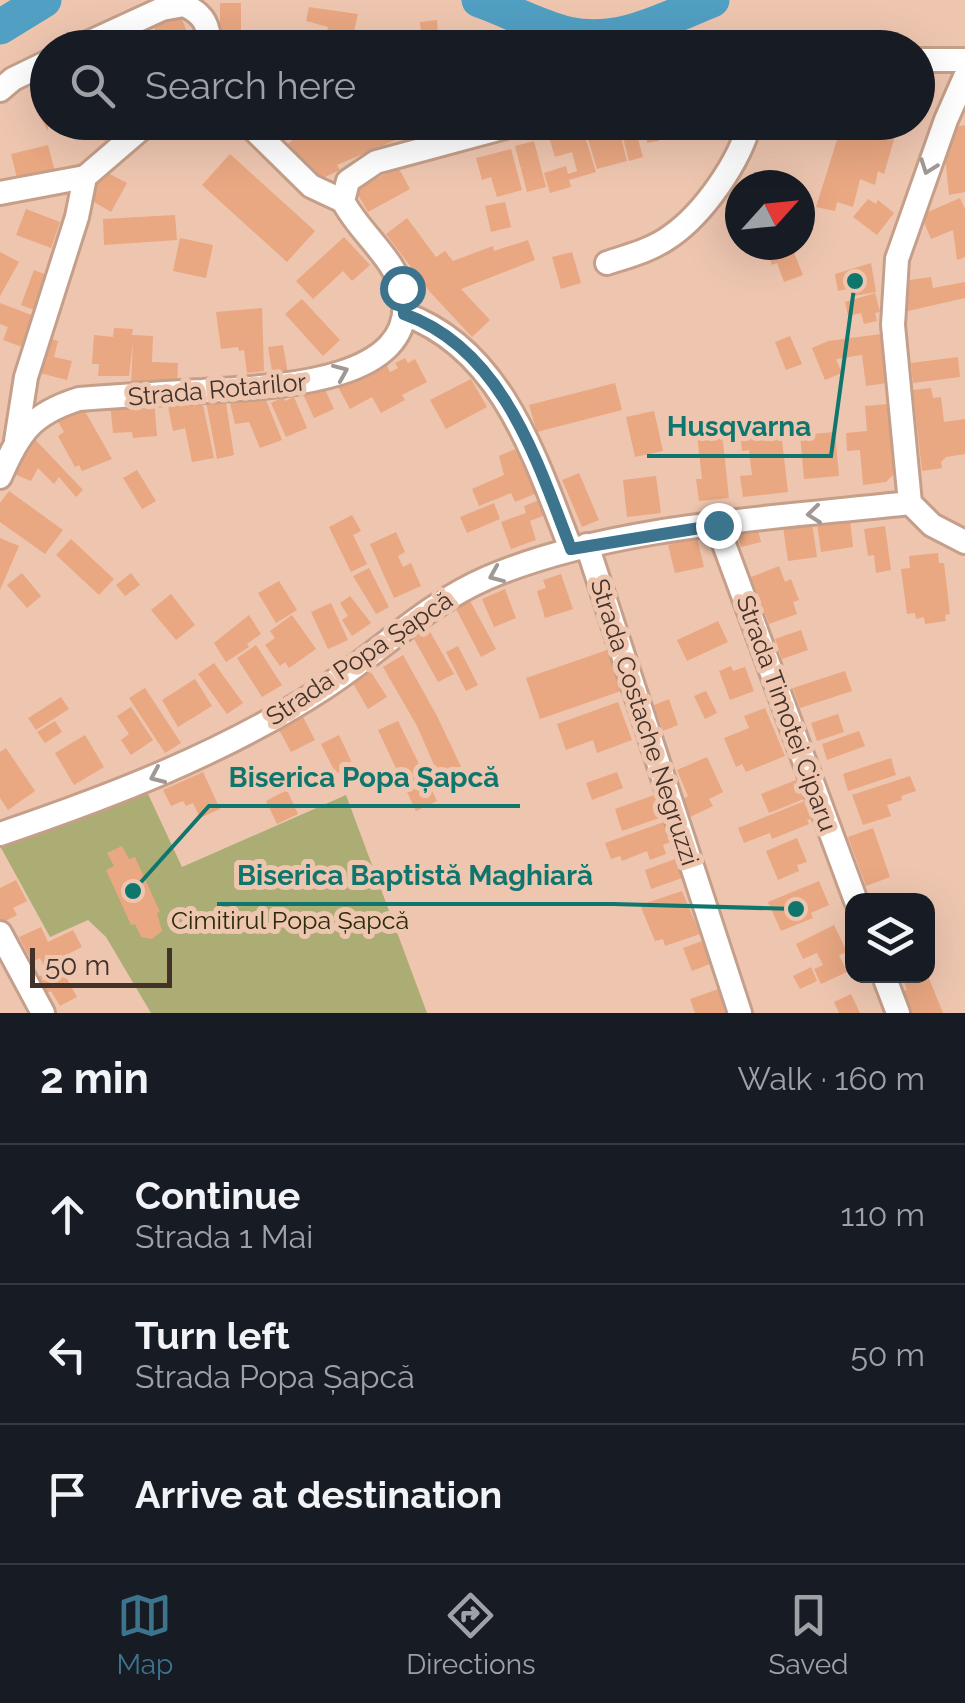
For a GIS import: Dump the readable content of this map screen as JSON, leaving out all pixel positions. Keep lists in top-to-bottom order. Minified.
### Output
{"streets":{"street":["Strada Rotarilor","Strada Popa Șapcă","Strada Timotei Ciparu","Strada Costache Negruzzi"]},"crossings":[["Strada Rotarilor","Strada Costache Negruzzi"],["Strada Popa Șapcă","Strada Timotei Ciparu"],["Strada Popa Șapcă","Strada Costache Negruzzi"]],"one_way":["Strada Rotarilor","Strada Popa Șapcă"],"parks":["Cimitirul Popa Șapcă"],"places":["Husqvarna","Biserica Popa Șapcă","Biserica Baptistă Maghiară"],"scale_bar":"50 m","north":"top right","page":{"search":"Search here","scale":"50 m","heading":["2 min","Walk · 160 m"],"list":[["Continue","Strada 1 Mai","110 m"],["Turn left","Strada Popa Șapcă","50 m"],"Arrive at destination"],"nav":["Map","Directions","Saved"]}}
